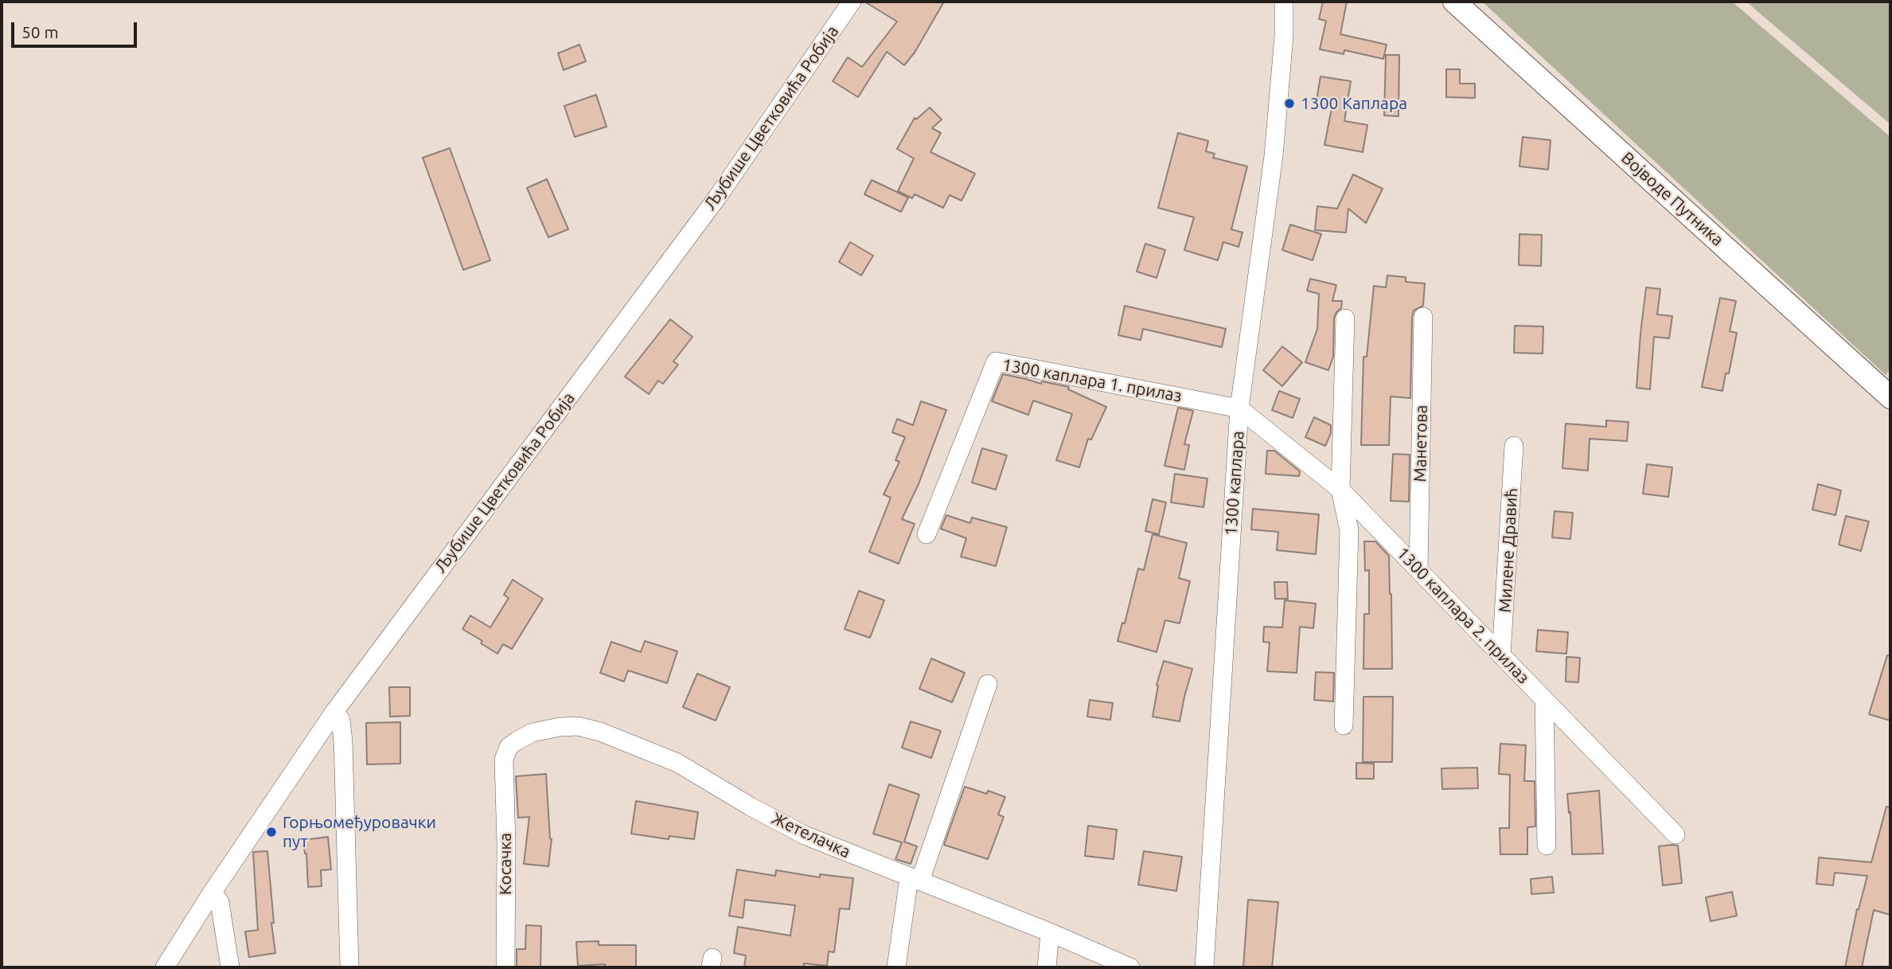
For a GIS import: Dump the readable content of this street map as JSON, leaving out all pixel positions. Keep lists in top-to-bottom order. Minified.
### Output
{"streets":{"street":["Љубише Цветковића Робија","Војводе Путника","1300 каплара 1. прилаз","Манетова","1300 каплара","Милене Дравић","1300 каплара 2. прилаз","Жетелачка","Косачка"]},"crossings":[["1300 каплара 1. прилаз","1300 каплара"],["1300 каплара 1. прилаз","1300 каплара 2. прилаз"],["Манетова","1300 каплара 2. прилаз"],["1300 каплара","1300 каплара 2. прилаз"],["Милене Дравић","1300 каплара 2. прилаз"],["Жетелачка","Косачка"]],"places":["1300 Каплара","Горњомеђуровачки пут"],"scale_bar":"50 m"}
